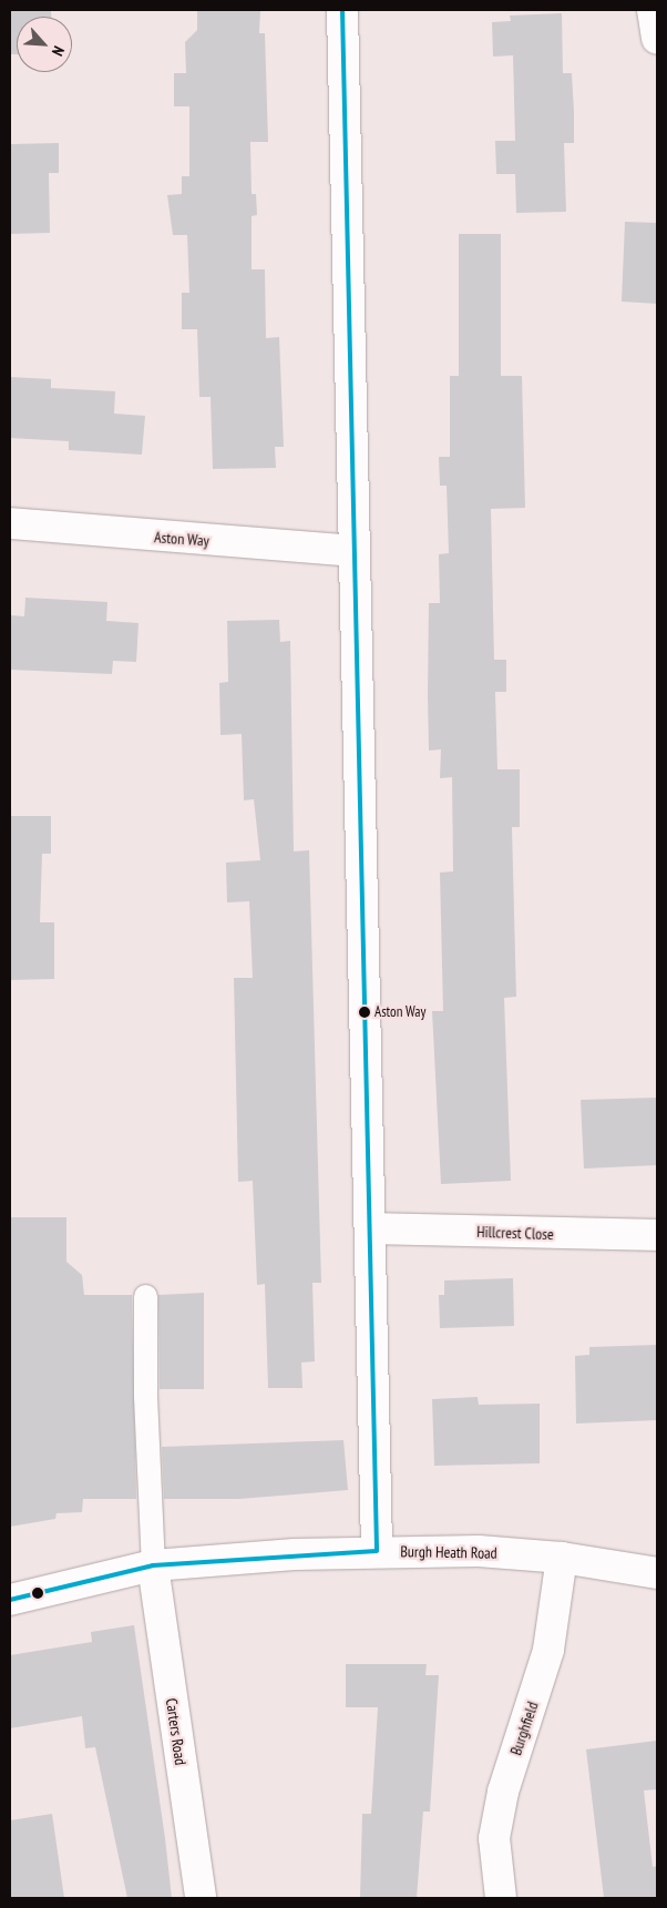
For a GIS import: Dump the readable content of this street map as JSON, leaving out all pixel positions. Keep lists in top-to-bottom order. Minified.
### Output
{"streets":{"street":["Aston Way","Hillcrest Close","Burgh Heath Road","Burghfield","Carters Road"]},"crossings":[["Burgh Heath Road","Burghfield"],["Burgh Heath Road","Carters Road"]],"places":["Aston Way"],"north":"bottom right"}
